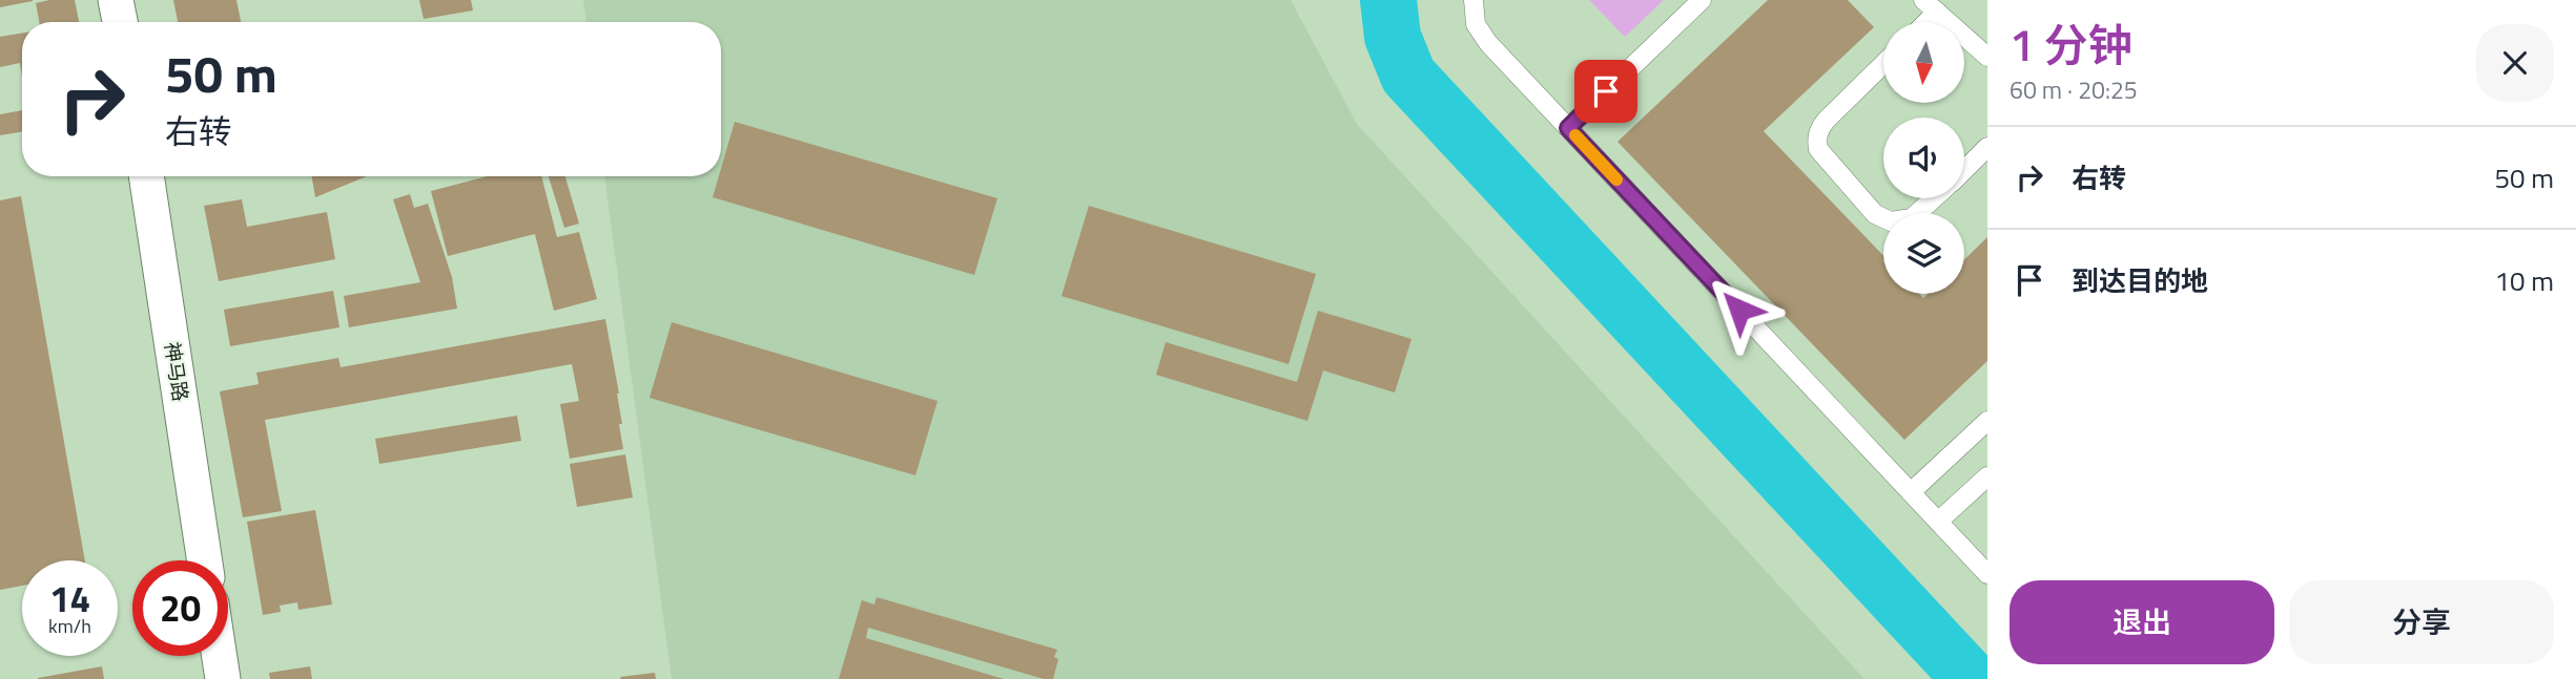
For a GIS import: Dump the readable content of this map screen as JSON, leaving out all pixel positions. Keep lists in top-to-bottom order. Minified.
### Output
{"streets":{"street":["神马路"]},"north":"bottom","page":{"heading":["1 分钟","60 m · 20:25"],"turn":["50 m","右转"],"list":[{"name":"右转","value":"50 m"},{"name":"到达目的地","value":"10 m"}],"speed":"14 km/h","limit":"20","buttons":["退出","分享"]}}
